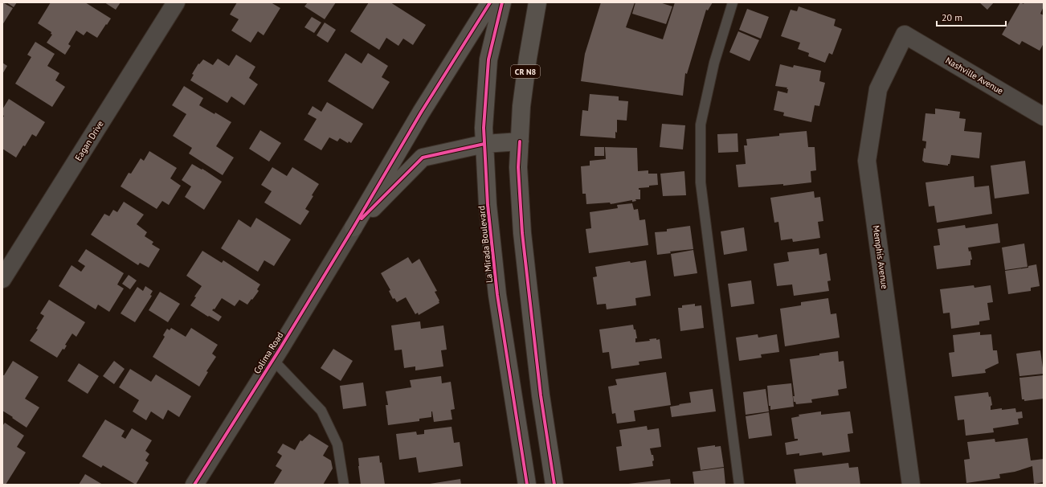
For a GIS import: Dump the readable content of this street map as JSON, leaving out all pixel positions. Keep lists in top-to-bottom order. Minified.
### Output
{"streets":{"main road":["CR N8","La Mirada Boulevard","Colima Road"],"street":["Nashville Avenue","Eagan Drive","Memphis Avenue"]},"crossings":[["Nashville Avenue","Memphis Avenue"]],"scale_bar":"20 m"}
